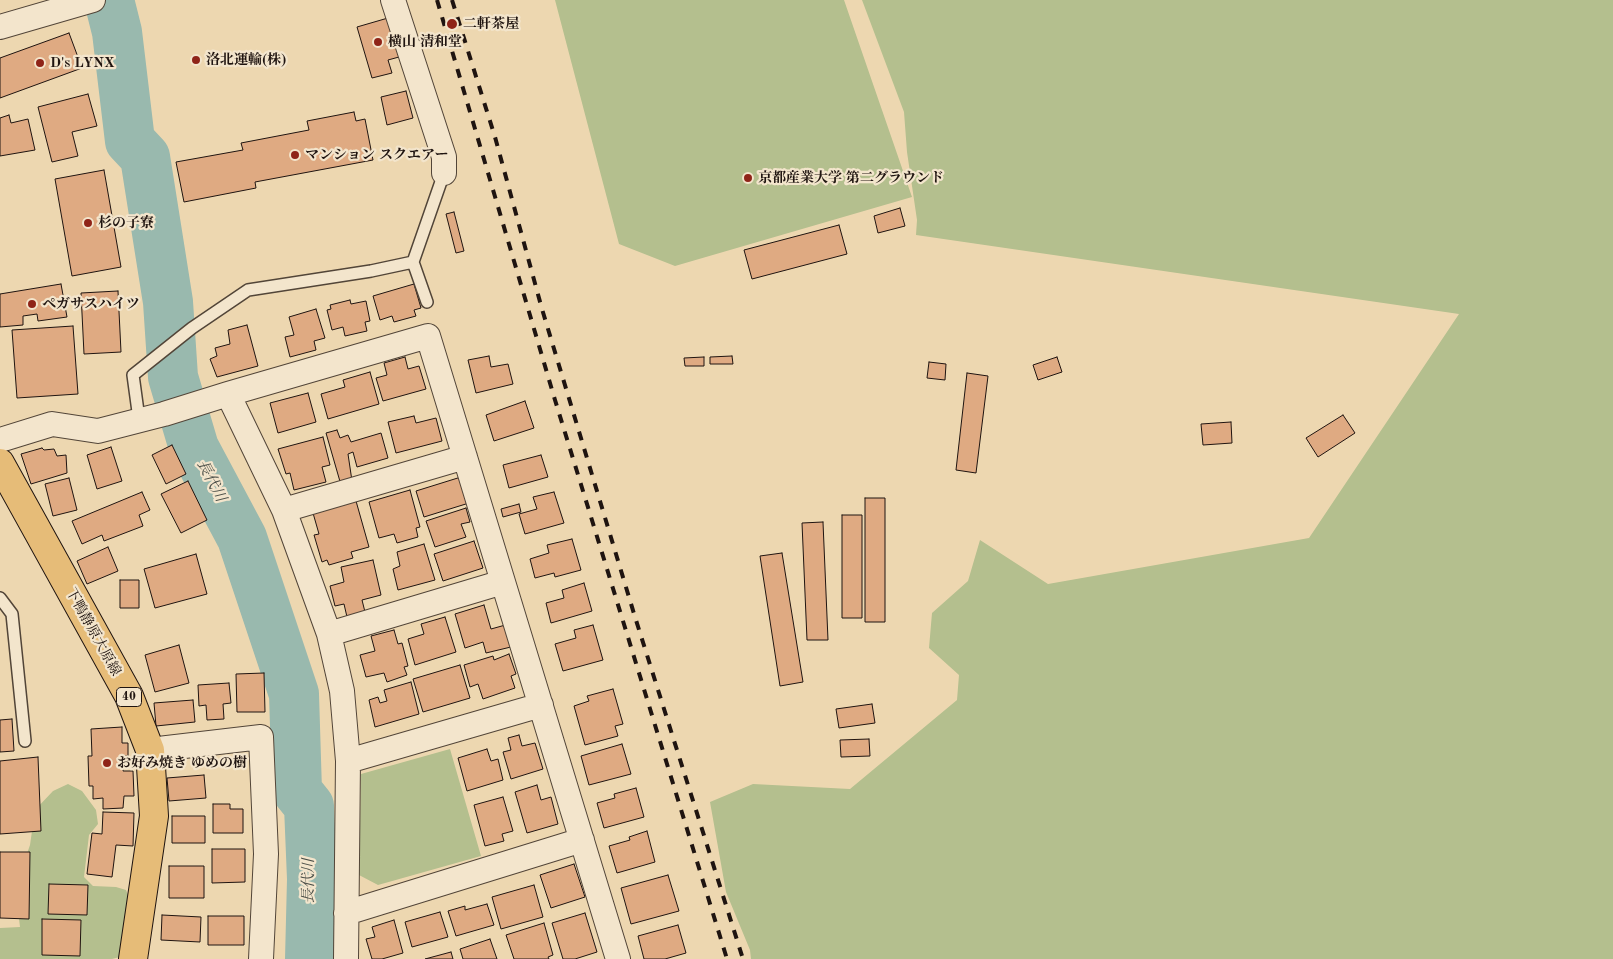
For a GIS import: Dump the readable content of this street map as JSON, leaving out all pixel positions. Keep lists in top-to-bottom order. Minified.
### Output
{"streets":{"main road":["下鴨静原大原線","40"]},"water":["長代川"],"places":["二軒茶屋","横山 清和堂","洛北運輸(株)","D's LYNX","マンション スクエアー","京都産業大学 第二グラウンド","杉の子寮","ペガサスハイツ","お好み焼き ゆめの樹"]}
